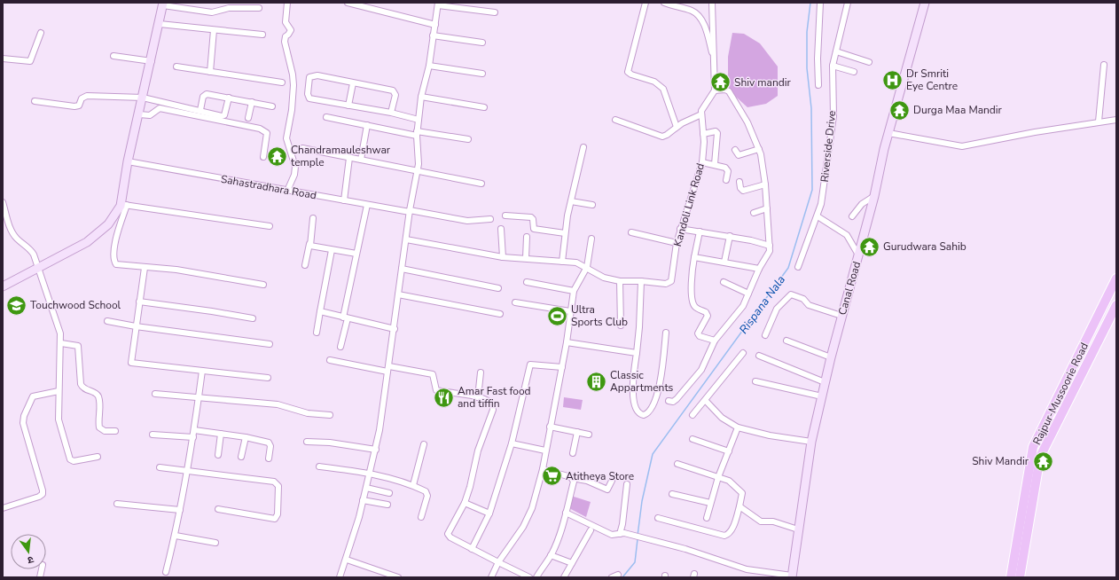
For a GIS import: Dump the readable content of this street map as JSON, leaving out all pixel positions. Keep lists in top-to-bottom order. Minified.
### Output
{"streets":{"main road":["Rajpur-Mussoorie Road"],"street":["Riverside Drive","Sahastradhara Road","Kandoli Link Road","Canal Road"]},"water":["Rispana Nala"],"places":{"hospital":["Dr Smriti Eye Centre"],"temple":["Shiv mandir","Durga Maa Mandir","Chandramauleshwar temple","Gurudwara Sahib","Shiv Mandir"],"school or university":["Touchwood School"],"sports":["Ultra Sports Club"],"building":["Classic Appartments"],"restaurant":["Amar Fast food and tiffin"],"supermarket":["Atitheya Store"]},"north":"bottom"}
